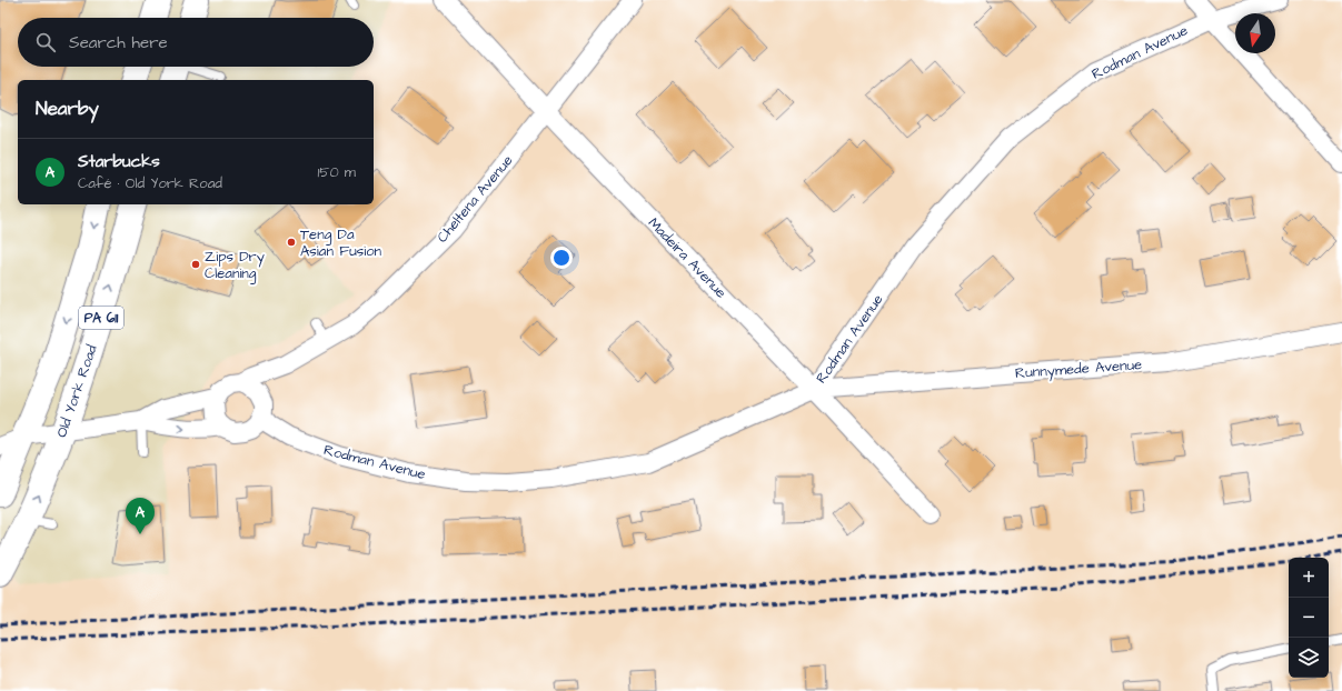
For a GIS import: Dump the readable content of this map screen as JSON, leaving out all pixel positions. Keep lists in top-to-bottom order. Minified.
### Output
{"streets":{"highway":["PA 611","Old York Road"],"street":["Rodman Avenue","Cheltena Avenue","Madeira Avenue","Runnymede Avenue"]},"crossings":[["Rodman Avenue","Cheltena Avenue"],["Rodman Avenue","Madeira Avenue"],["Rodman Avenue","Runnymede Avenue"],["Cheltena Avenue","Madeira Avenue"],["Cheltena Avenue","PA 611"],["Cheltena Avenue","Old York Road"],["Madeira Avenue","Runnymede Avenue"]],"places":["Teng Da Asian Fusion","Zips Dry Cleaning"],"north":"bottom","page":{"search":"Search here","heading":"Nearby","list":[{"mark":"A","name":"Starbucks","note":"Café · Old York Road","value":"150 m"}],"pins":"A","map_buttons":["+","−"]}}
